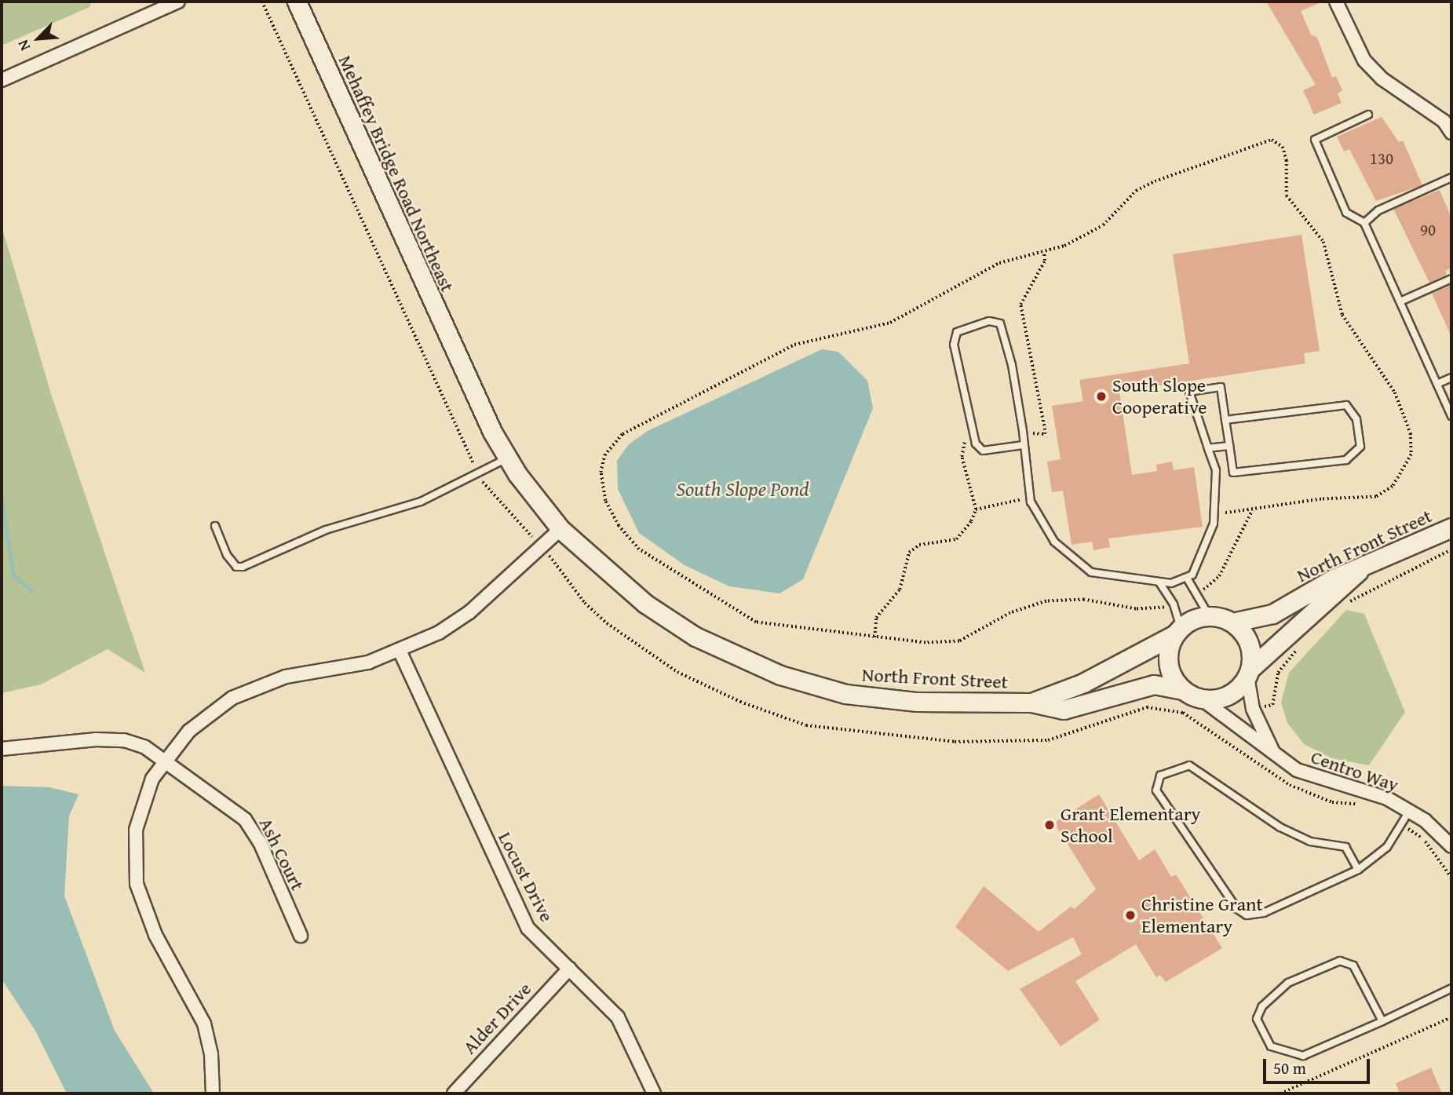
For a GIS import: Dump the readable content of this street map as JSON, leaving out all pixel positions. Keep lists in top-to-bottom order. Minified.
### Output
{"streets":{"main road":["Mehaffey Bridge Road Northeast","North Front Street"],"street":["Centro Way","Ash Court","Locust Drive","Alder Drive"]},"crossings":[["Mehaffey Bridge Road Northeast","North Front Street"],["North Front Street","Centro Way"],["Locust Drive","Alder Drive"]],"water":["South Slope Pond"],"places":["South Slope Cooperative","Grant Elementary School","Christine Grant Elementary"],"house_numbers":["130","90"],"scale_bar":"50 m","north":"bottom left"}
